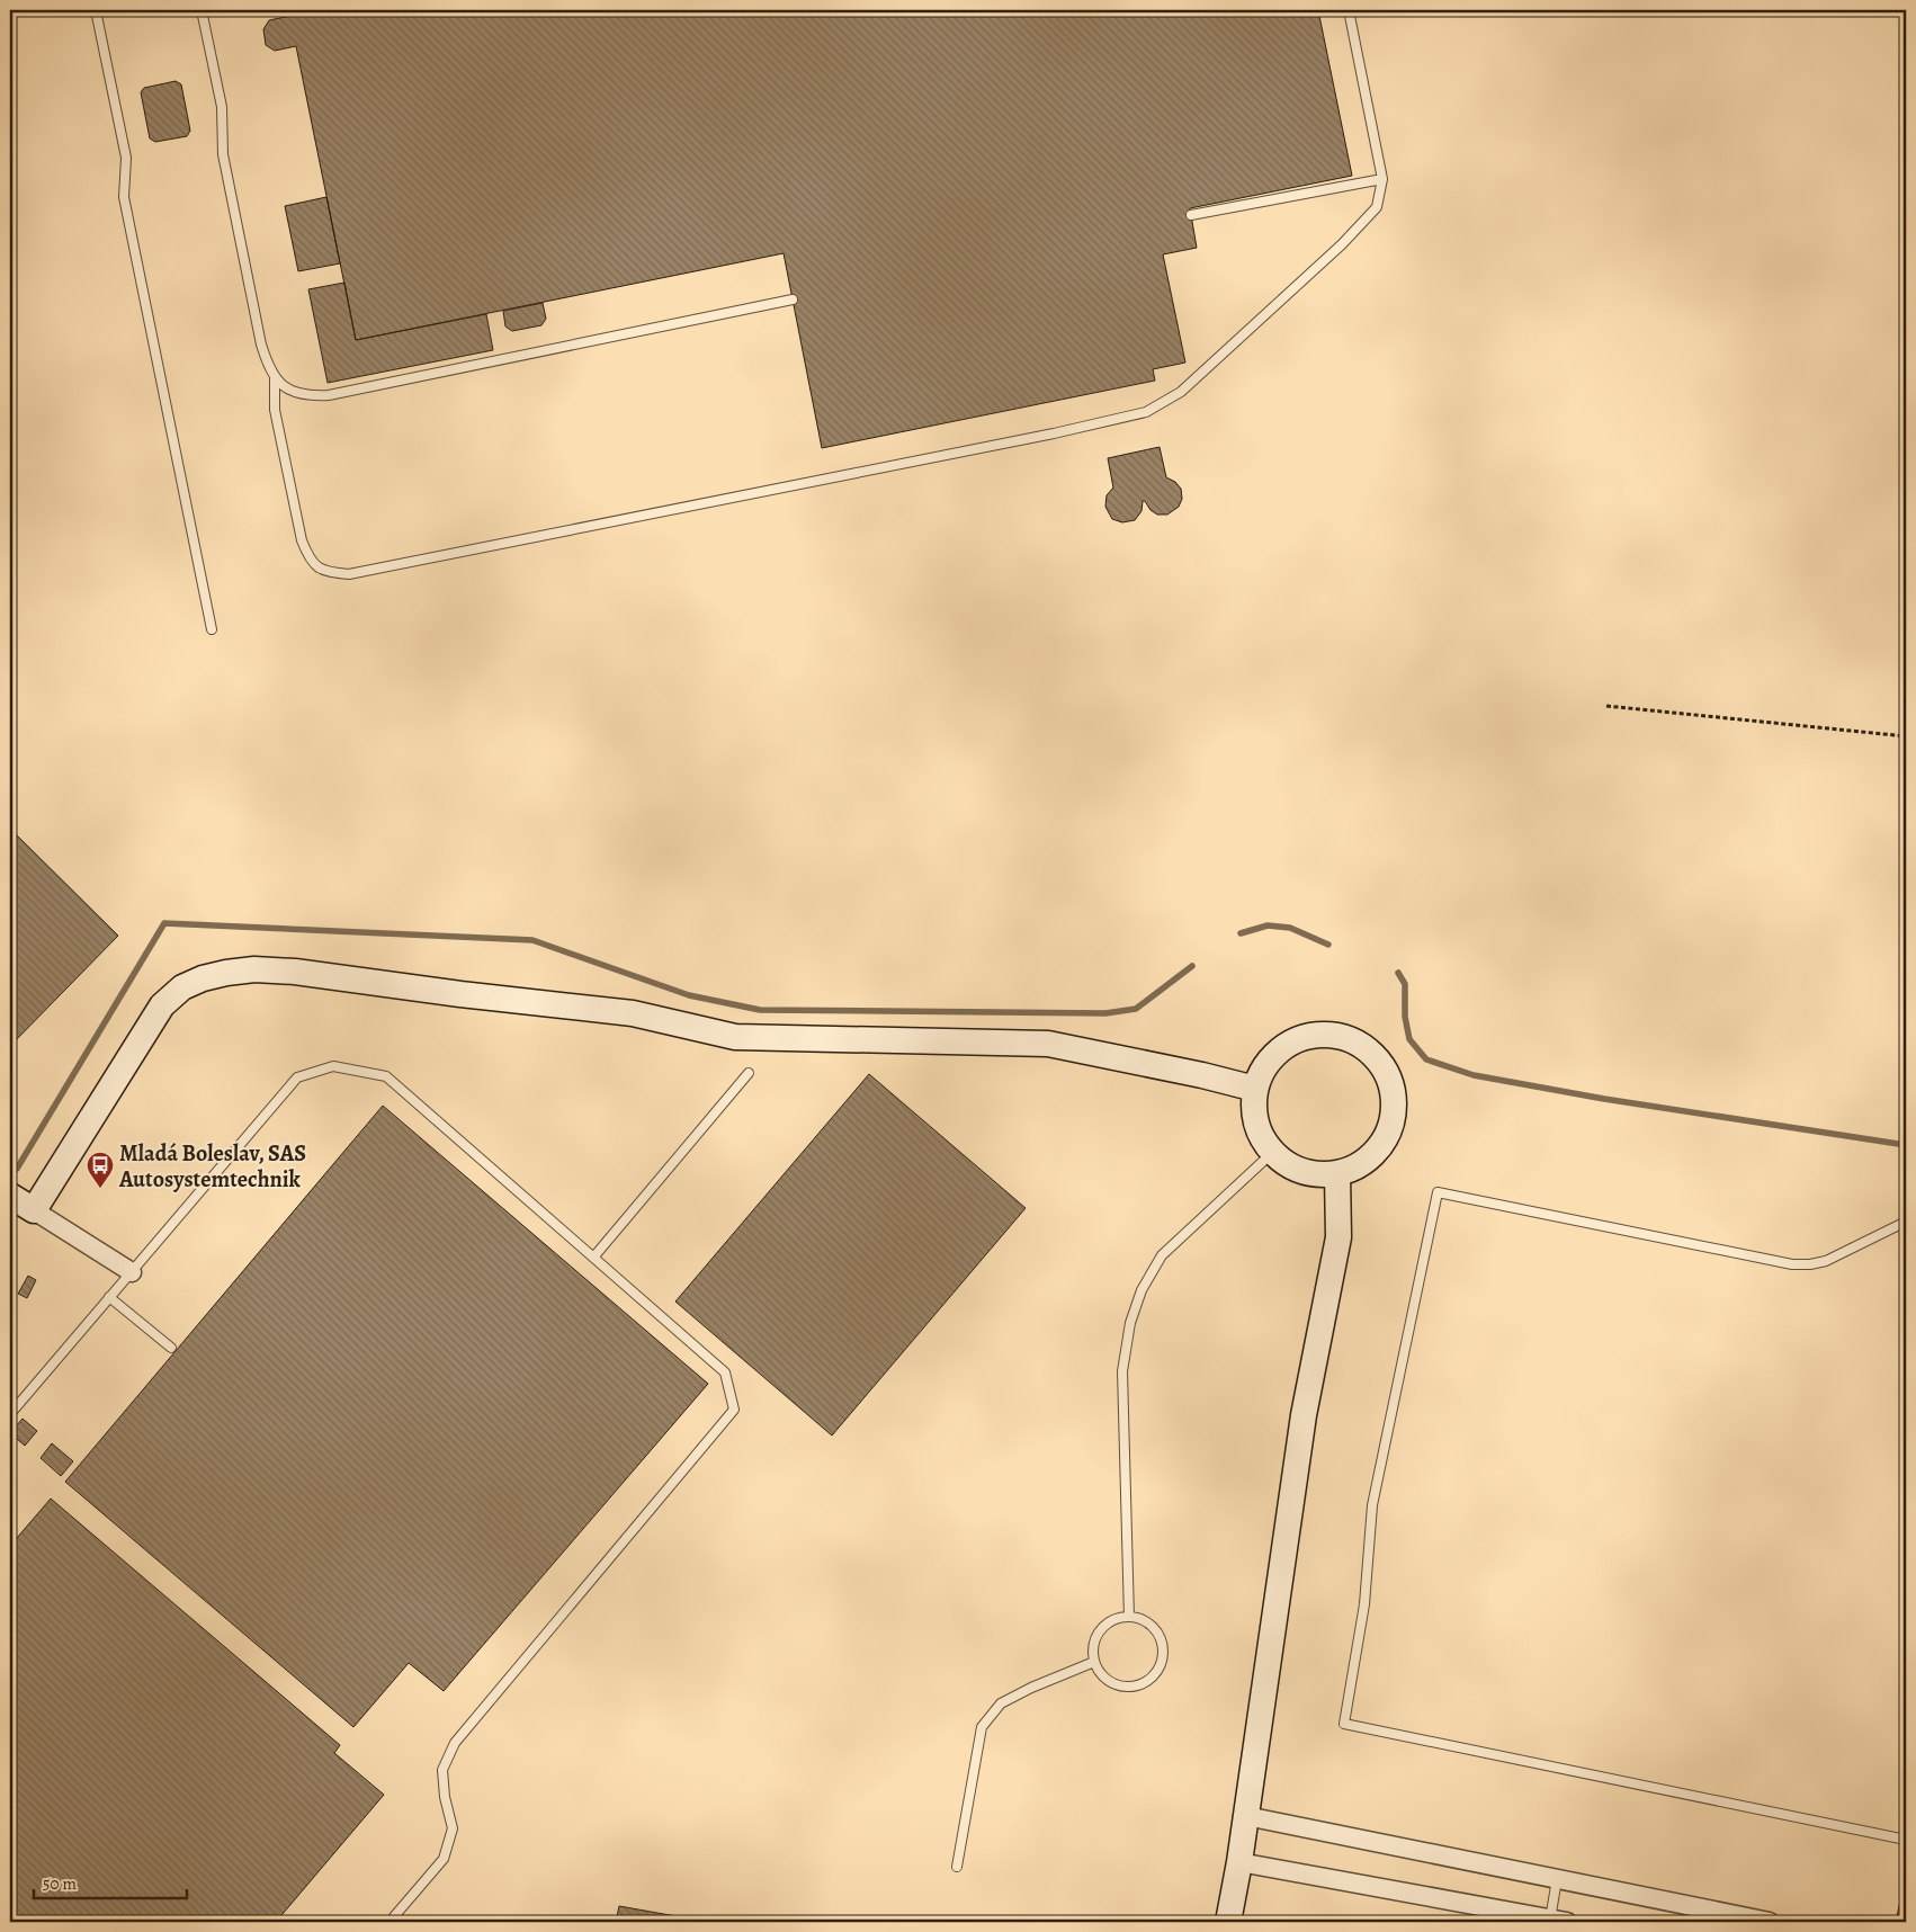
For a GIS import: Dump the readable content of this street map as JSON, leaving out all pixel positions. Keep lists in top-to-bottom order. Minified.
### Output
{"places":{"bus stop":["Mladá Boleslav, SAS Autosystemtechnik"]},"scale_bar":"50 m"}
